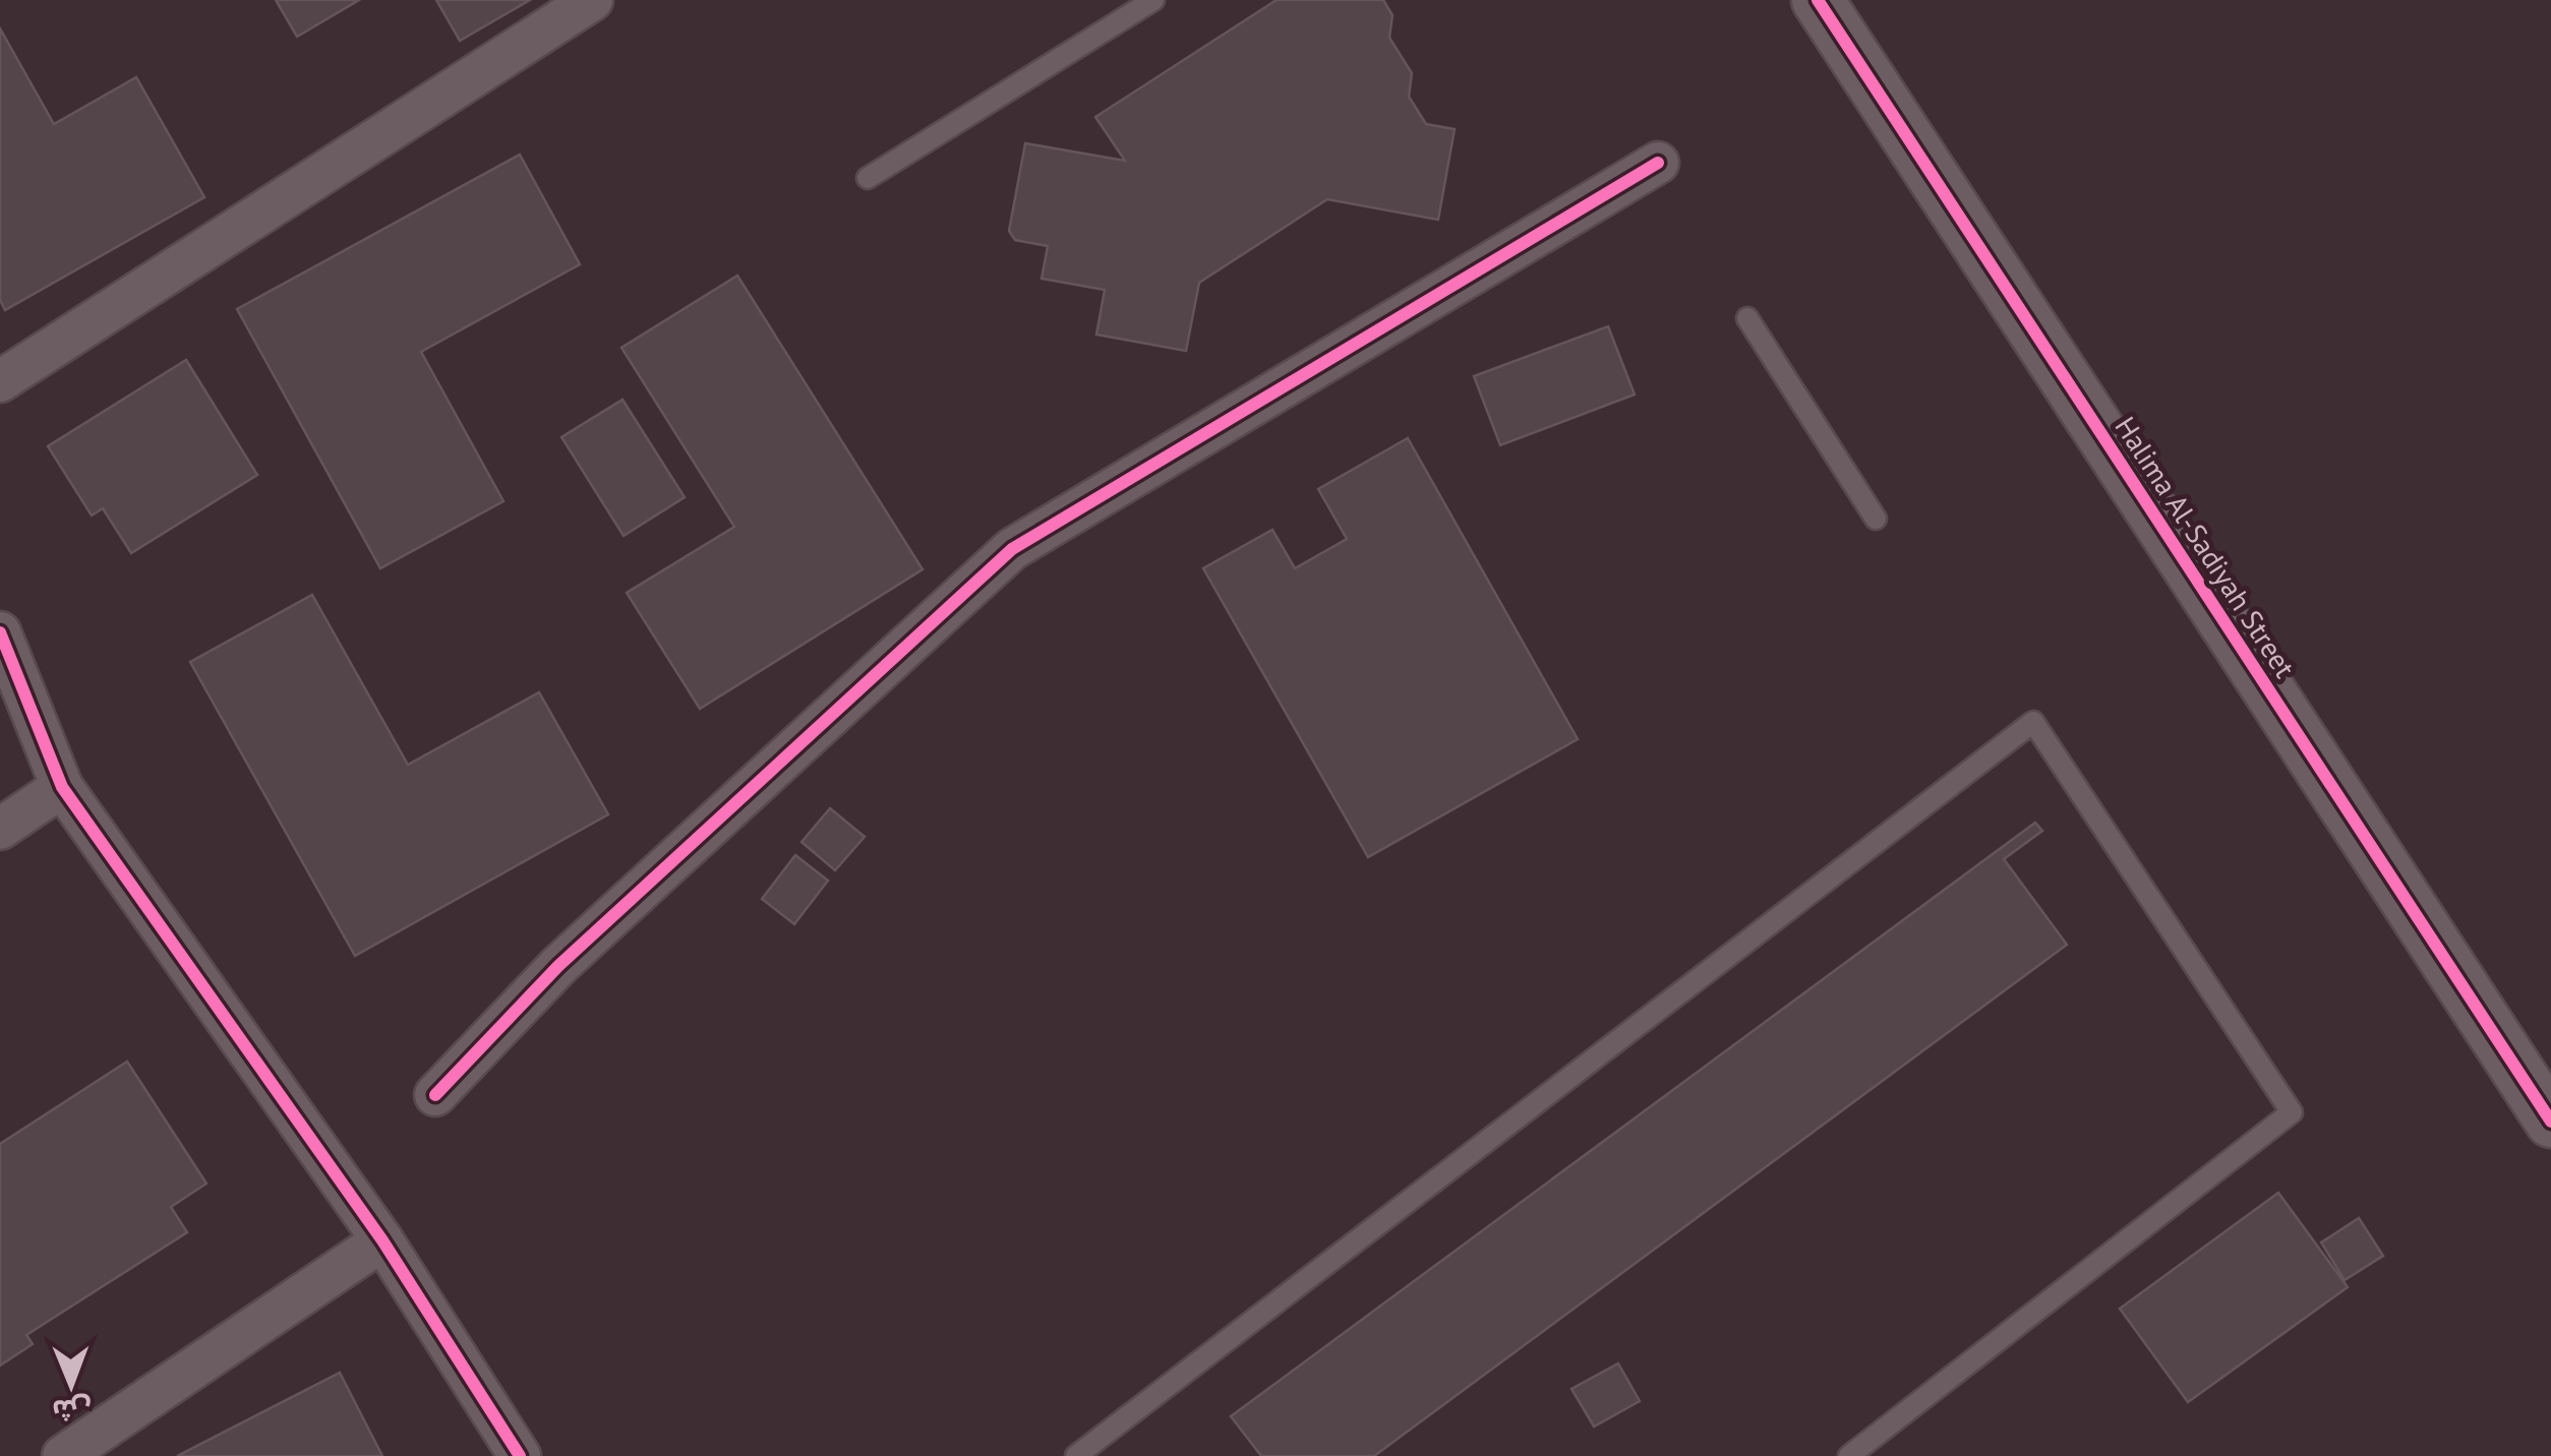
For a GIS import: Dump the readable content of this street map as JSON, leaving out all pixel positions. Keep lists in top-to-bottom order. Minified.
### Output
{"streets":{"street":["Halima Al-Sadiyah Street"]},"north":"bottom"}
